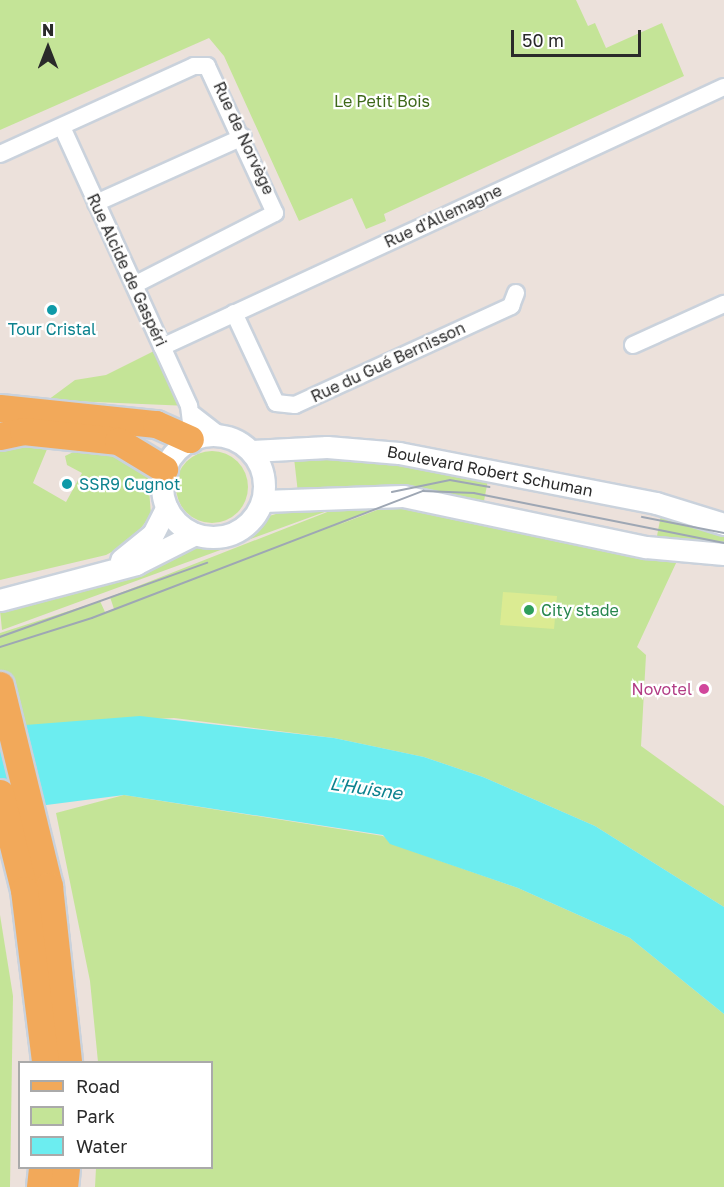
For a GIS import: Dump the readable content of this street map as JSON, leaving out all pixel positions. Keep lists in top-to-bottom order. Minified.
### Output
{"streets":{"street":["Rue de Norvège","Rue d'Allemagne","Rue Alcide de Gaspéri","Rue du Gué Bernisson","Boulevard Robert Schuman"]},"crossings":[["Rue de Norvège","Rue Alcide de Gaspéri"],["Rue d'Allemagne","Rue Alcide de Gaspéri"],["Rue d'Allemagne","Rue du Gué Bernisson"],["Rue Alcide de Gaspéri","Boulevard Robert Schuman"]],"water":["L'Huisne"],"parks":["Le Petit Bois"],"places":["Tour Cristal","SSR9 Cugnot","City stade","Novotel"],"legend":["Road","Park","Water"],"scale_bar":"50 m","north":"top"}
